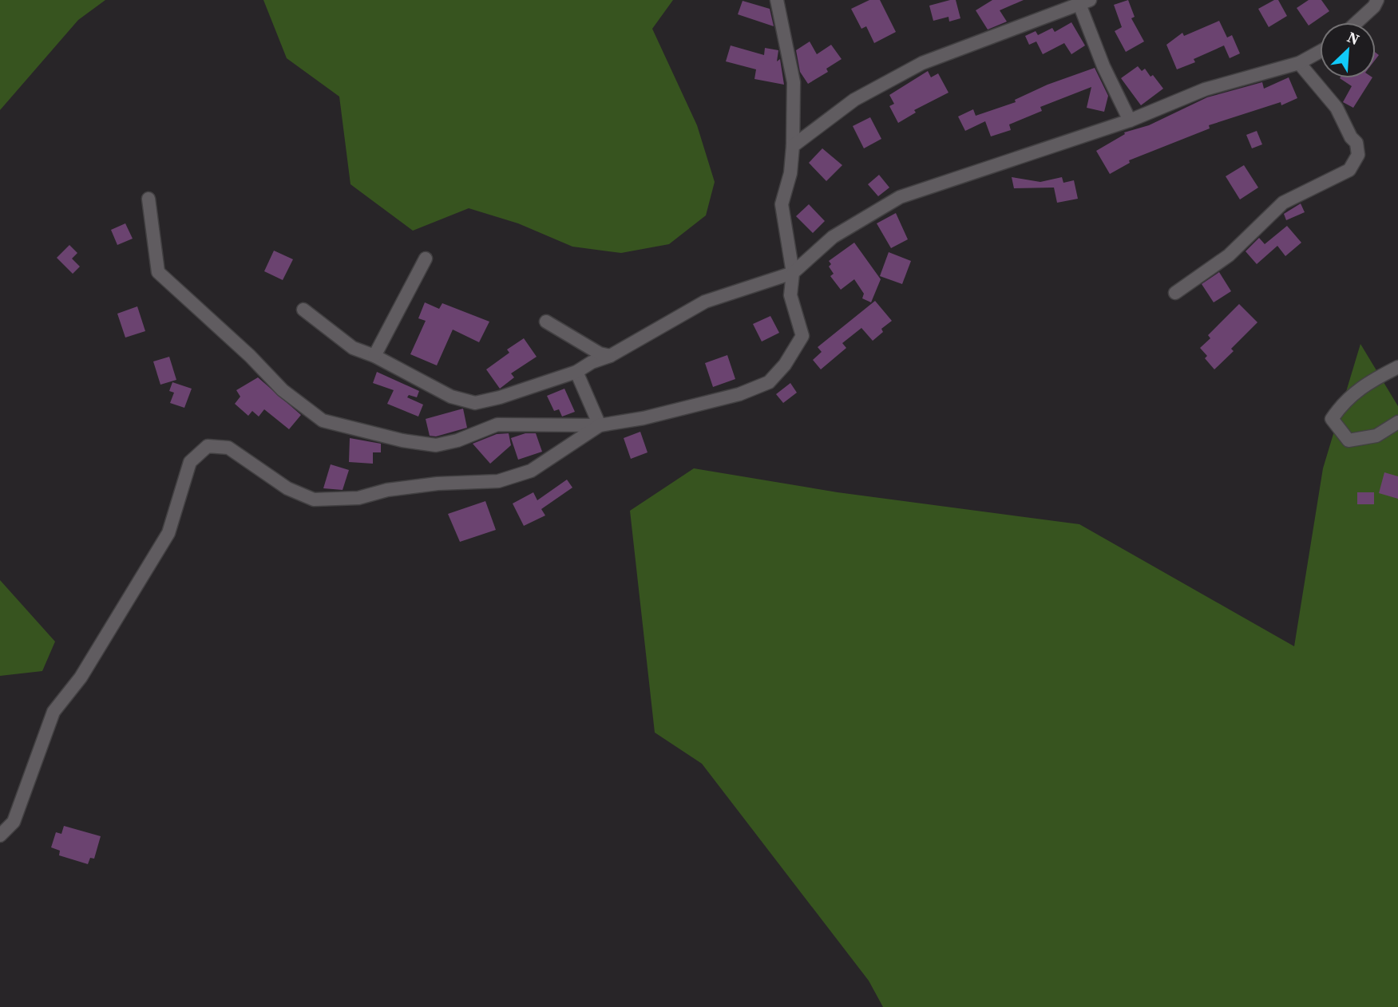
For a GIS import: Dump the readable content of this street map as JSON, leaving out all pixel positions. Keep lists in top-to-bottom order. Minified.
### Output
{"north":"top right"}
